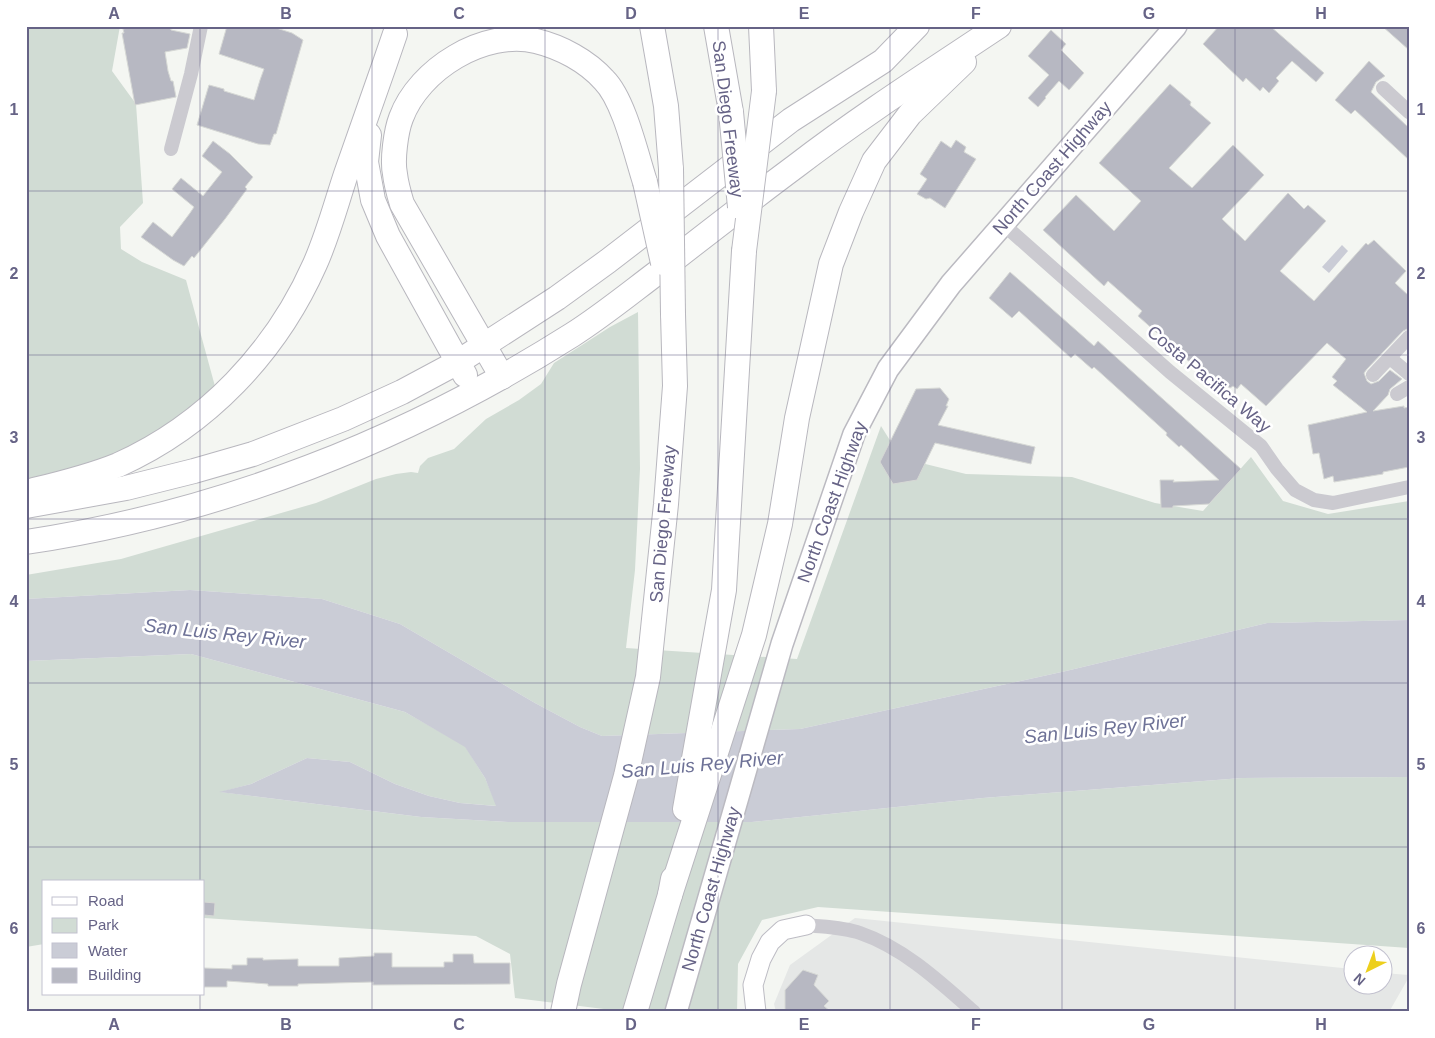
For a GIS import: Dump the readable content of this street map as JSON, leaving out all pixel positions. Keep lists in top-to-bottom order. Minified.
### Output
{"streets":{"highway":["San Diego Freeway"],"main road":["North Coast Highway"],"street":["Costa Pacifica Way"]},"crossings":[["North Coast Highway","Costa Pacifica Way"]],"water":["San Luis Rey River"],"legend":["Road","Park","Water","Building"],"north":"bottom left","grid":{"columns":["A","B","C","D","E","F","G","H"],"rows":["1","2","3","4","5","6"]}}
